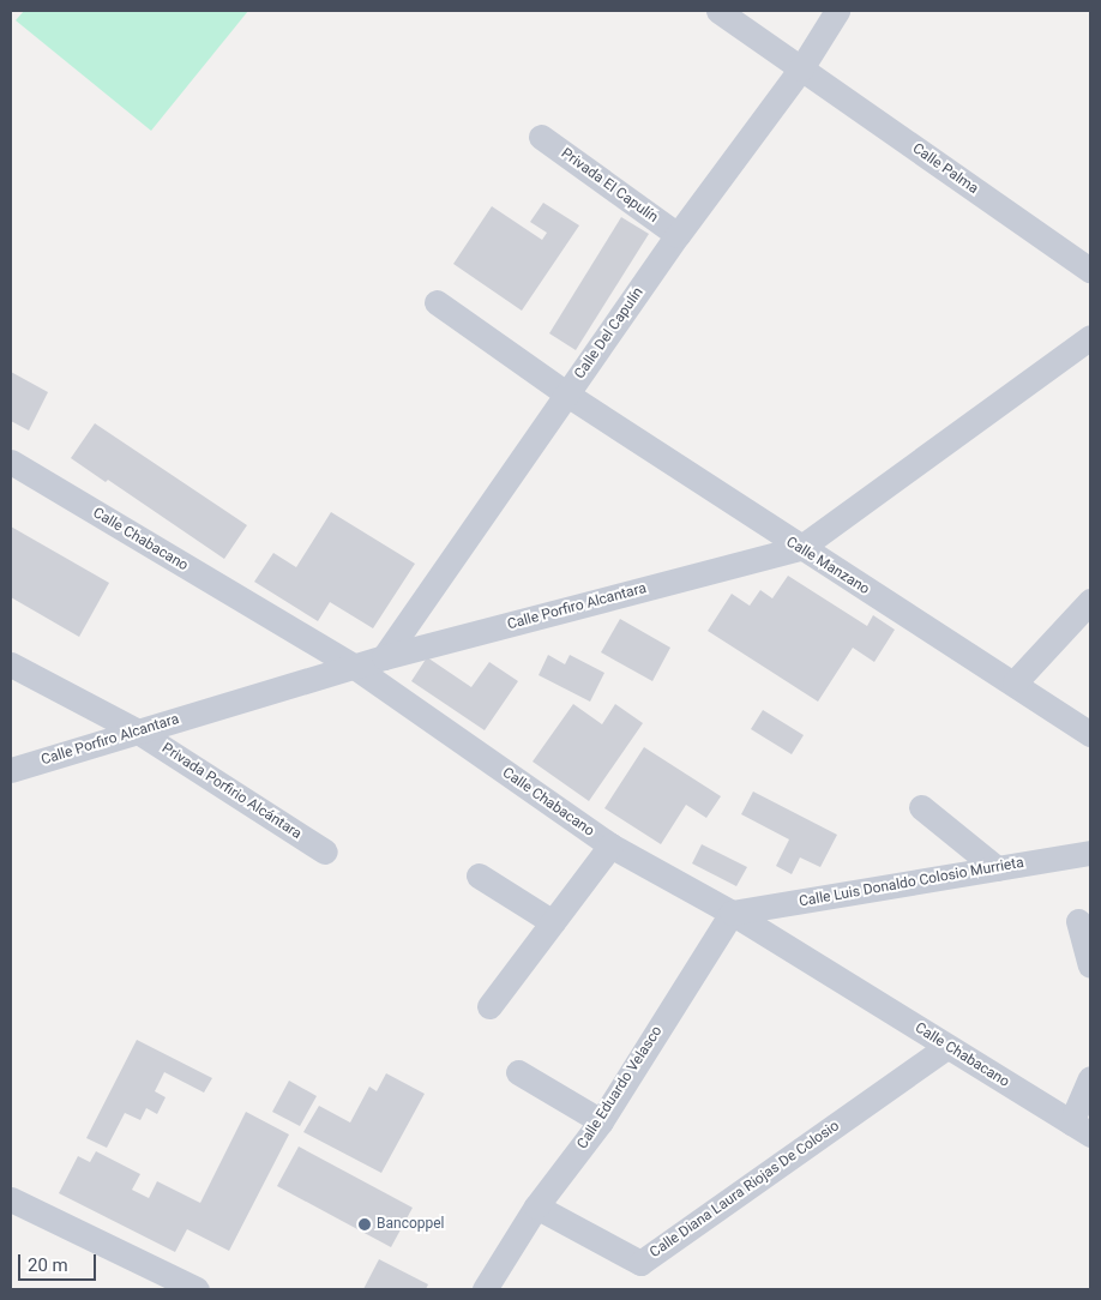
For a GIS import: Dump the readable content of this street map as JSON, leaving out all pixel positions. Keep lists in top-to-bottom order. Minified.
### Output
{"streets":{"street":["Calle Palma","Privada El Capulín","Calle Del Capulín","Calle Chabacano","Calle Manzano","Calle Porfiro Alcantara","Privada Porfirio Alcántara","Calle Luis Donaldo Colosio Murrieta","Calle Eduardo Velasco","Calle Diana Laura Riojas De Colosio"]},"crossings":[["Calle Palma","Calle Del Capulín"],["Privada El Capulín","Calle Del Capulín"],["Calle Del Capulín","Calle Manzano"],["Calle Del Capulín","Calle Porfiro Alcantara"],["Calle Chabacano","Calle Porfiro Alcantara"],["Calle Chabacano","Calle Luis Donaldo Colosio Murrieta"],["Calle Chabacano","Calle Eduardo Velasco"],["Calle Chabacano","Calle Diana Laura Riojas De Colosio"],["Calle Manzano","Calle Porfiro Alcantara"],["Calle Porfiro Alcantara","Privada Porfirio Alcántara"],["Calle Luis Donaldo Colosio Murrieta","Calle Eduardo Velasco"],["Calle Eduardo Velasco","Calle Diana Laura Riojas De Colosio"]],"places":["Bancoppel"],"scale_bar":"20 m"}
